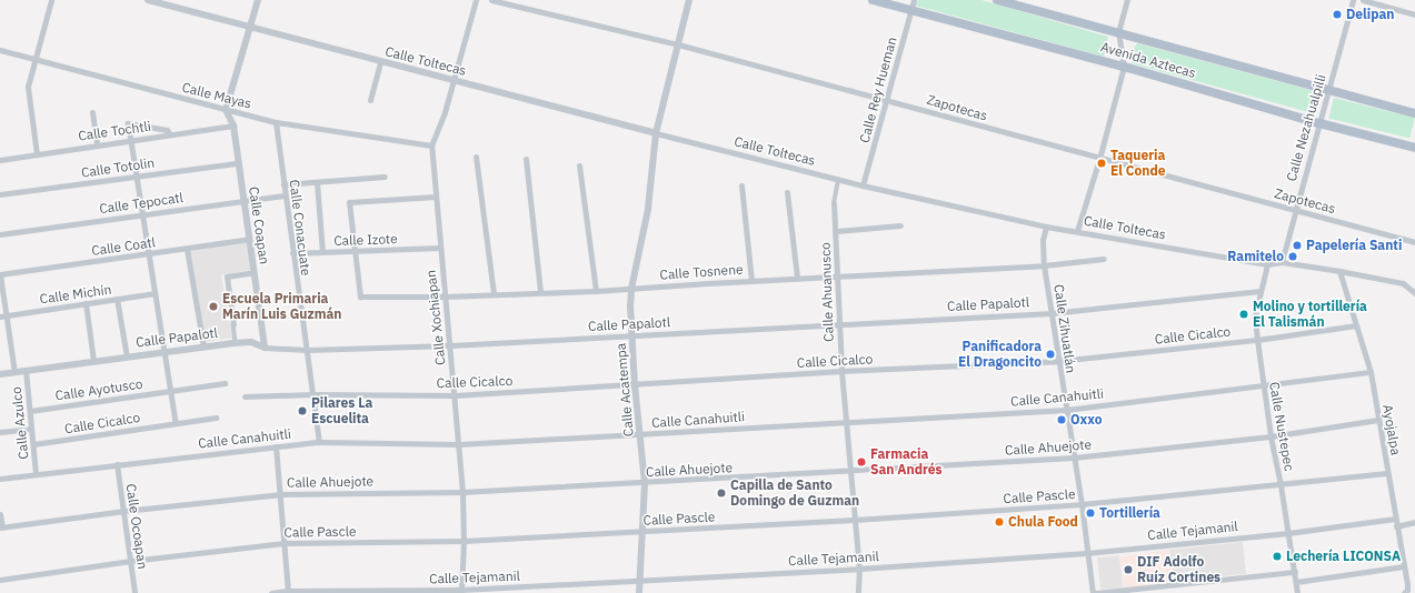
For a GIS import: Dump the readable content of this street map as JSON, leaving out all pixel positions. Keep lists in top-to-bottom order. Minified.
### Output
{"streets":{"main road":["Avenida Aztecas"],"street":["Calle Toltecas","Calle Rey Hueman","Calle Mayas","Zapotecas","Calle Nezahualpilli","Calle Tochtli","Calle Totolin","Calle Tepocatl","Calle Coapan","Calle Conacuate","Calle Izote","Calle Coatl","Calle Tosnene","Calle Ahuanusco","Calle Michín","Calle Papalotl","Calle Xochiapan","Calle Zihuatlán","Calle Cicalco","Calle Ayotusco","Calle Acatempa","Calle Canahuitli","Calle Azulco","Calle Nustepec","Ayojalpa","Calle Ahuejote","Calle Pascle","Calle Ocoapan","Calle Tejamanil"]},"crossings":[["Avenida Aztecas","Calle Rey Hueman"],["Avenida Aztecas","Calle Nezahualpilli"],["Calle Toltecas","Calle Rey Hueman"],["Calle Toltecas","Calle Nezahualpilli"],["Calle Toltecas","Calle Zihuatlán"],["Calle Toltecas","Calle Acatempa"],["Calle Toltecas","Calle Nustepec"],["Calle Toltecas","Ayojalpa"],["Calle Rey Hueman","Zapotecas"],["Calle Mayas","Calle Coapan"],["Calle Mayas","Calle Conacuate"],["Calle Mayas","Calle Xochiapan"],["Zapotecas","Calle Nezahualpilli"],["Zapotecas","Calle Acatempa"],["Calle Tochtli","Calle Coapan"],["Calle Totolin","Calle Coapan"],["Calle Tepocatl","Calle Coapan"],["Calle Tepocatl","Calle Conacuate"],["Calle Coapan","Calle Coatl"],["Calle Coapan","Calle Papalotl"],["Calle Conacuate","Calle Izote"],["Calle Conacuate","Calle Papalotl"],["Calle Conacuate","Calle Cicalco"],["Calle Conacuate","Calle Canahuitli"],["Calle Izote","Calle Tosnene"],["Calle Izote","Calle Xochiapan"],["Calle Coatl","Calle Azulco"],["Calle Tosnene","Calle Ahuanusco"],["Calle Tosnene","Calle Xochiapan"],["Calle Tosnene","Calle Zihuatlán"],["Calle Tosnene","Calle Acatempa"],["Calle Ahuanusco","Calle Papalotl"],["Calle Ahuanusco","Calle Cicalco"],["Calle Ahuanusco","Calle Canahuitli"],["Calle Ahuanusco","Calle Ahuejote"],["Calle Ahuanusco","Calle Pascle"],["Calle Ahuanusco","Calle Tejamanil"],["Calle Michín","Calle Azulco"],["Calle Papalotl","Calle Xochiapan"],["Calle Papalotl","Calle Zihuatlán"],["Calle Papalotl","Calle Acatempa"],["Calle Papalotl","Calle Azulco"],["Calle Papalotl","Calle Nustepec"],["Calle Xochiapan","Calle Cicalco"],["Calle Xochiapan","Calle Canahuitli"],["Calle Xochiapan","Calle Ahuejote"],["Calle Xochiapan","Calle Pascle"],["Calle Xochiapan","Calle Tejamanil"],["Calle Zihuatlán","Calle Cicalco"],["Calle Zihuatlán","Calle Canahuitli"],["Calle Zihuatlán","Calle Ahuejote"],["Calle Zihuatlán","Calle Pascle"],["Calle Zihuatlán","Calle Tejamanil"],["Calle Cicalco","Calle Acatempa"],["Calle Cicalco","Calle Azulco"],["Calle Cicalco","Calle Nustepec"],["Calle Cicalco","Ayojalpa"],["Calle Ayotusco","Calle Azulco"],["Calle Acatempa","Calle Canahuitli"],["Calle Acatempa","Calle Ahuejote"],["Calle Acatempa","Calle Pascle"],["Calle Acatempa","Calle Tejamanil"],["Calle Canahuitli","Calle Azulco"],["Calle Canahuitli","Calle Nustepec"],["Calle Canahuitli","Ayojalpa"],["Calle Canahuitli","Calle Ocoapan"],["Calle Nustepec","Calle Ahuejote"],["Calle Nustepec","Calle Pascle"],["Calle Nustepec","Calle Tejamanil"],["Ayojalpa","Calle Ahuejote"],["Ayojalpa","Calle Pascle"],["Ayojalpa","Calle Tejamanil"],["Calle Ahuejote","Calle Ocoapan"],["Calle Pascle","Calle Ocoapan"]],"places":["Delipan","Taqueria El Conde","Papelería Santi","Ramitelo","Escuela Primaria Marín Luis Guzmán","Molino y tortillería El Talismán","Panificadora El Dragoncito","Pilares La Escuelita","Oxxo","Farmacia San Andrés","Capilla de Santo Domingo de Guzman","Tortillería","Chula Food","Lechería LICONSA","DIF Adolfo Ruíz Cortines"]}
